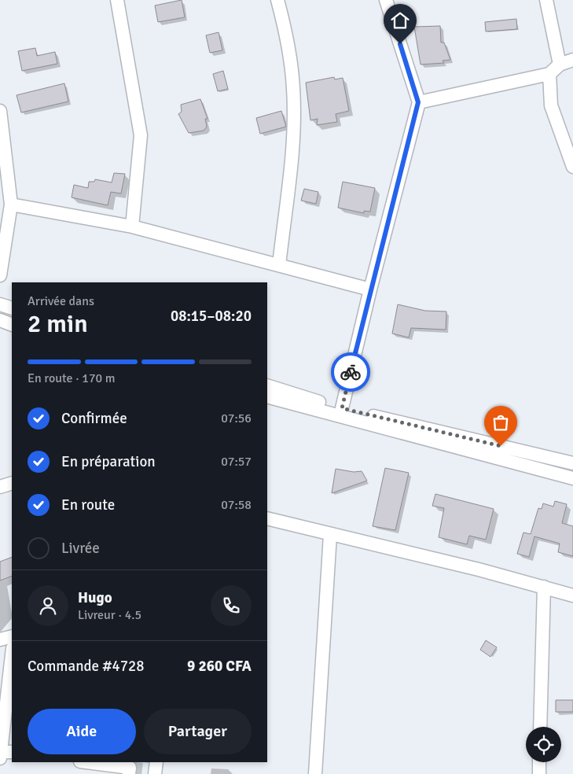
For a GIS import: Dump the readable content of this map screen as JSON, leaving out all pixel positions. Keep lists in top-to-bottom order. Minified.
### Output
{"page":{"heading":["2 min","Arrivée dans","08:15–08:20"],"panel":["Hugo","Livreur · 4.5","Commande #4728","9 260 CFA"],"bar":"En route · 170 m","list":[["Confirmée","07:56"],["En préparation","07:57"],["En route","07:58"],"Livrée"],"buttons":["Aide","Partager"]}}
